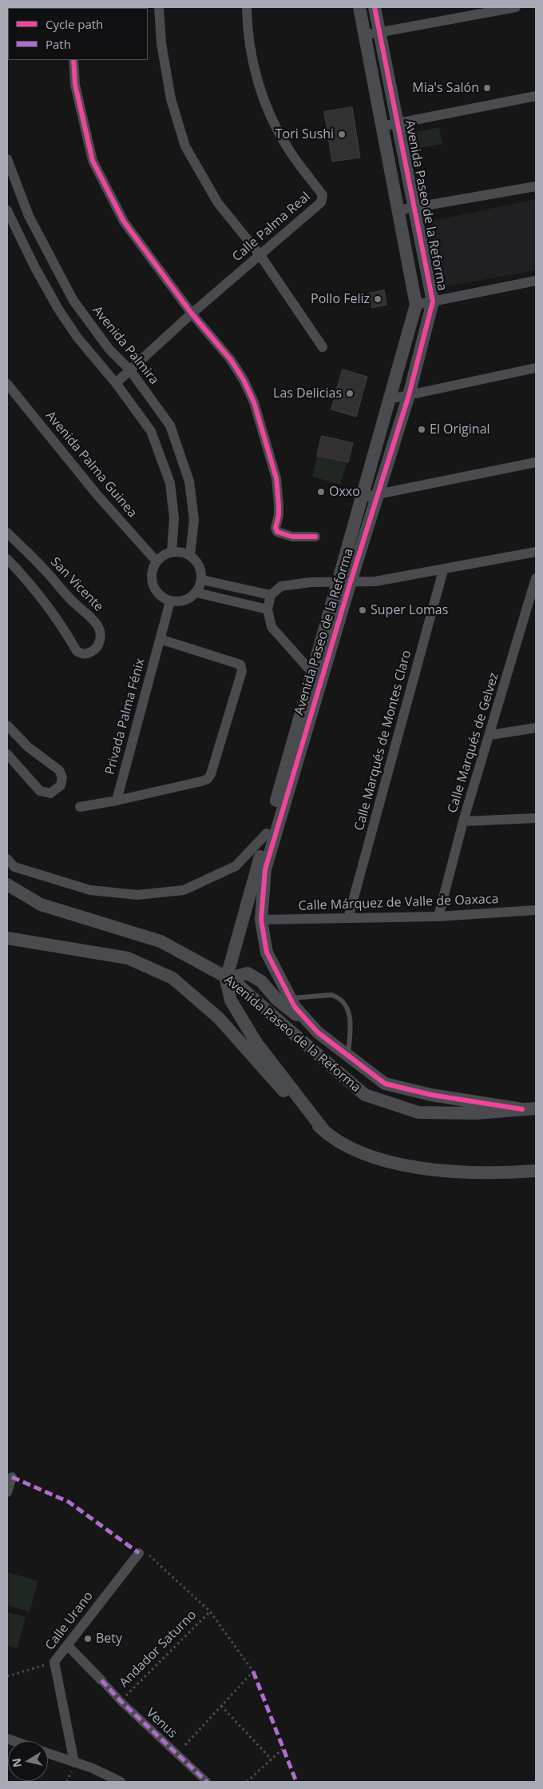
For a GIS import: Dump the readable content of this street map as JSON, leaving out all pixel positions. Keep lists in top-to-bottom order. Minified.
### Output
{"streets":{"street":["Avenida Paseo de la Reforma","Calle Palma Real","Avenida Palmira","Avenida Palma Guinea","San Vicente","Privada Palma Fénix","Calle Marqués de Montes Claro","Calle Marqués de Gelvez","Calle Márquez de Valle de Oaxaca","Calle Urano","Venus"],"path":["Andador Saturno"]},"crossings":[["Avenida Paseo de la Reforma","Calle Márquez de Valle de Oaxaca"],["Calle Palma Real","Avenida Palmira"],["Avenida Palmira","Avenida Palma Guinea"],["Avenida Palmira","Privada Palma Fénix"],["Avenida Palma Guinea","Privada Palma Fénix"],["Calle Marqués de Montes Claro","Calle Márquez de Valle de Oaxaca"],["Calle Marqués de Gelvez","Calle Márquez de Valle de Oaxaca"],["Andador Saturno","Venus"]],"places":["Mia's Salón","Tori Sushi","Pollo Feliz","Las Delicias","El Original","Oxxo","Super Lomas","Bety"],"legend":["Cycle path","Path"],"north":"left"}
